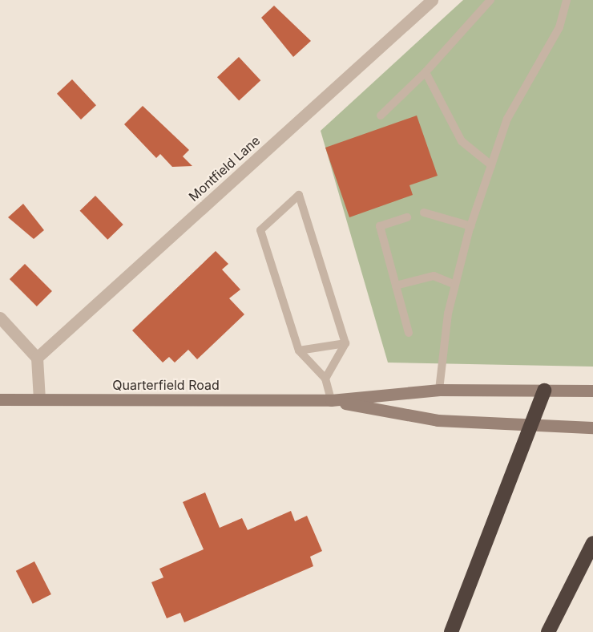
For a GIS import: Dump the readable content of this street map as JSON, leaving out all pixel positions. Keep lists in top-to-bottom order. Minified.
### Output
{"streets":{"main road":["Quarterfield Road"],"street":["Montfield Lane"]}}
